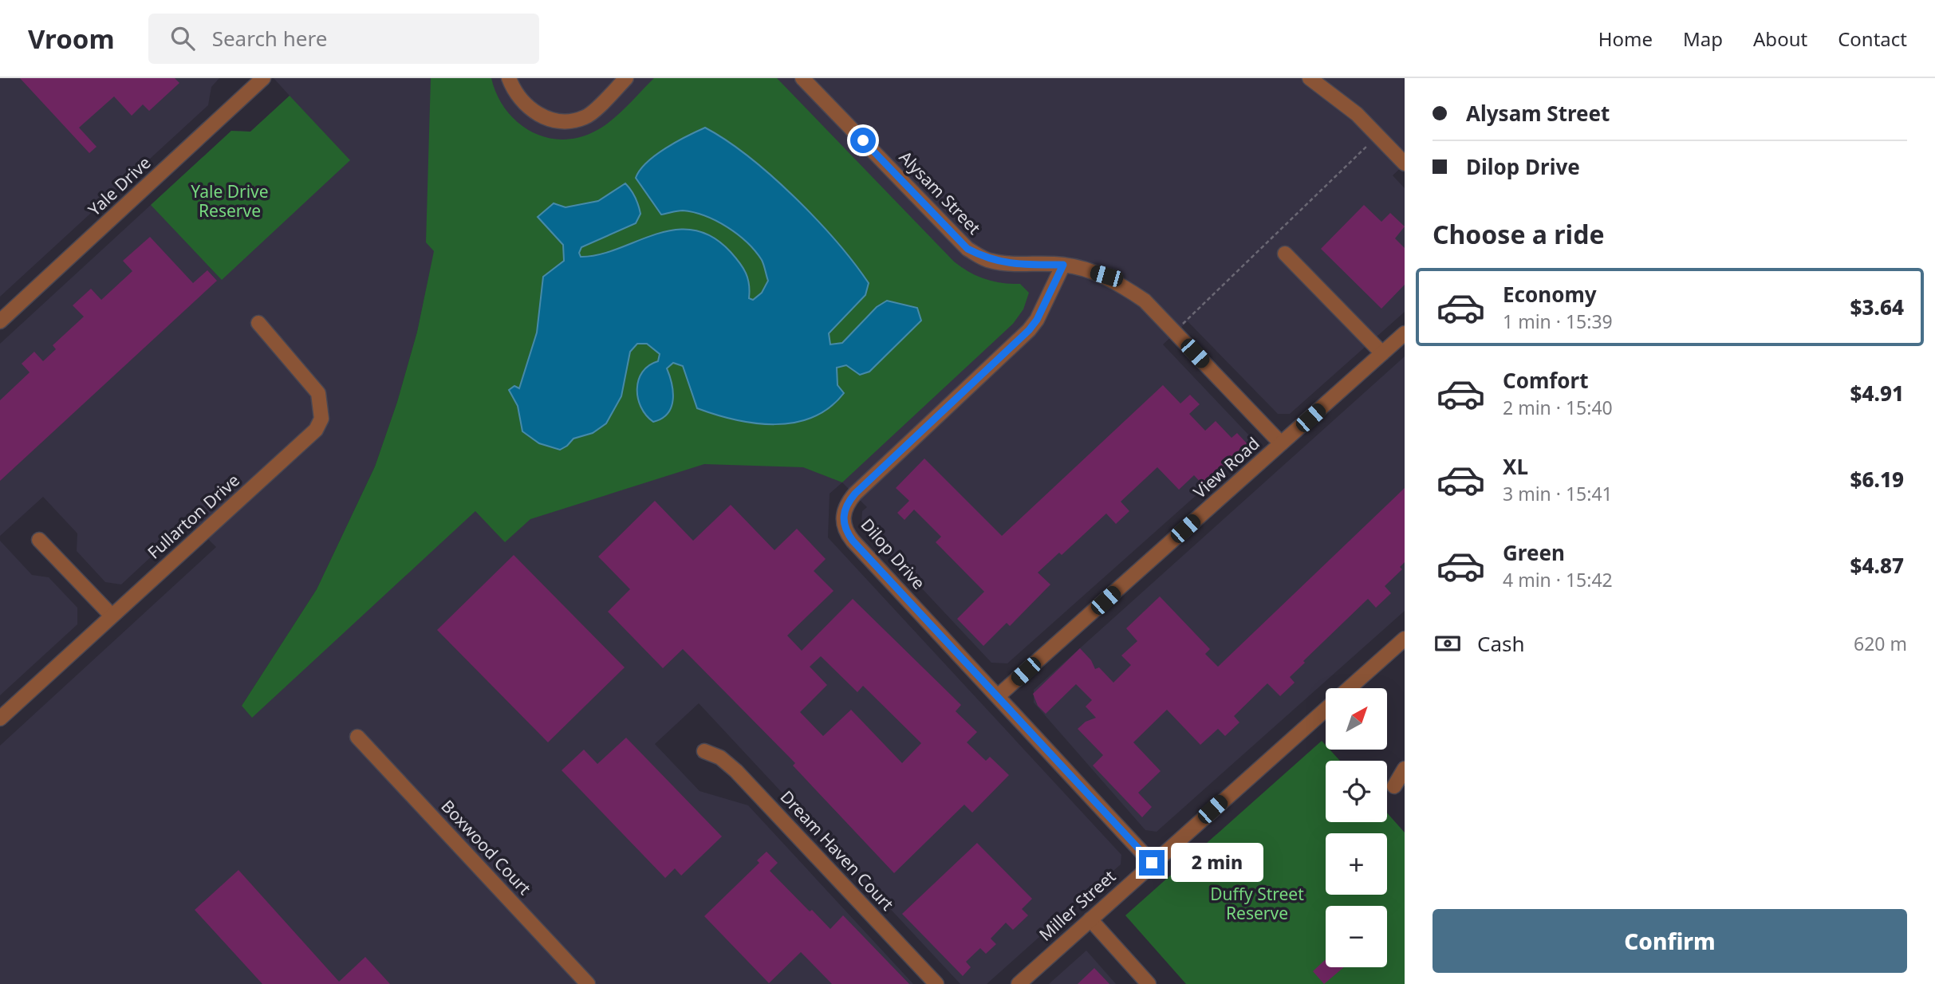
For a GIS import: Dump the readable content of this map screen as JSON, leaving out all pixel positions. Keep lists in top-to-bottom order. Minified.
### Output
{"streets":{"street":["Yale Drive","Alysam Street","View Road","Fullarton Drive","Dilop Drive","Boxwood Court","Dream Haven Court","Miller Street"]},"crossings":[["Alysam Street","View Road"],["Alysam Street","Dilop Drive"],["View Road","Dilop Drive"],["Dilop Drive","Miller Street"]],"parks":["Yale Drive Reserve","Duffy Street Reserve"],"north":"top right","page":{"header":"Vroom","search":"Search here","nav":["Home","Map","About","Contact"],"banner":["Alysam Street","Dilop Drive"],"heading":"Choose a ride","list":[{"name":"Economy","note":"1 min · 15:39","value":"$3.64"},{"name":"Comfort","note":"2 min · 15:40","value":"$4.91"},{"name":"XL","note":"3 min · 15:41","value":"$6.19"},{"name":"Green","note":"4 min · 15:42","value":"$4.87"}],"pay":["Cash","620 m"],"map_buttons":["+","−"],"bubble":"2 min","buttons":"Confirm"}}
